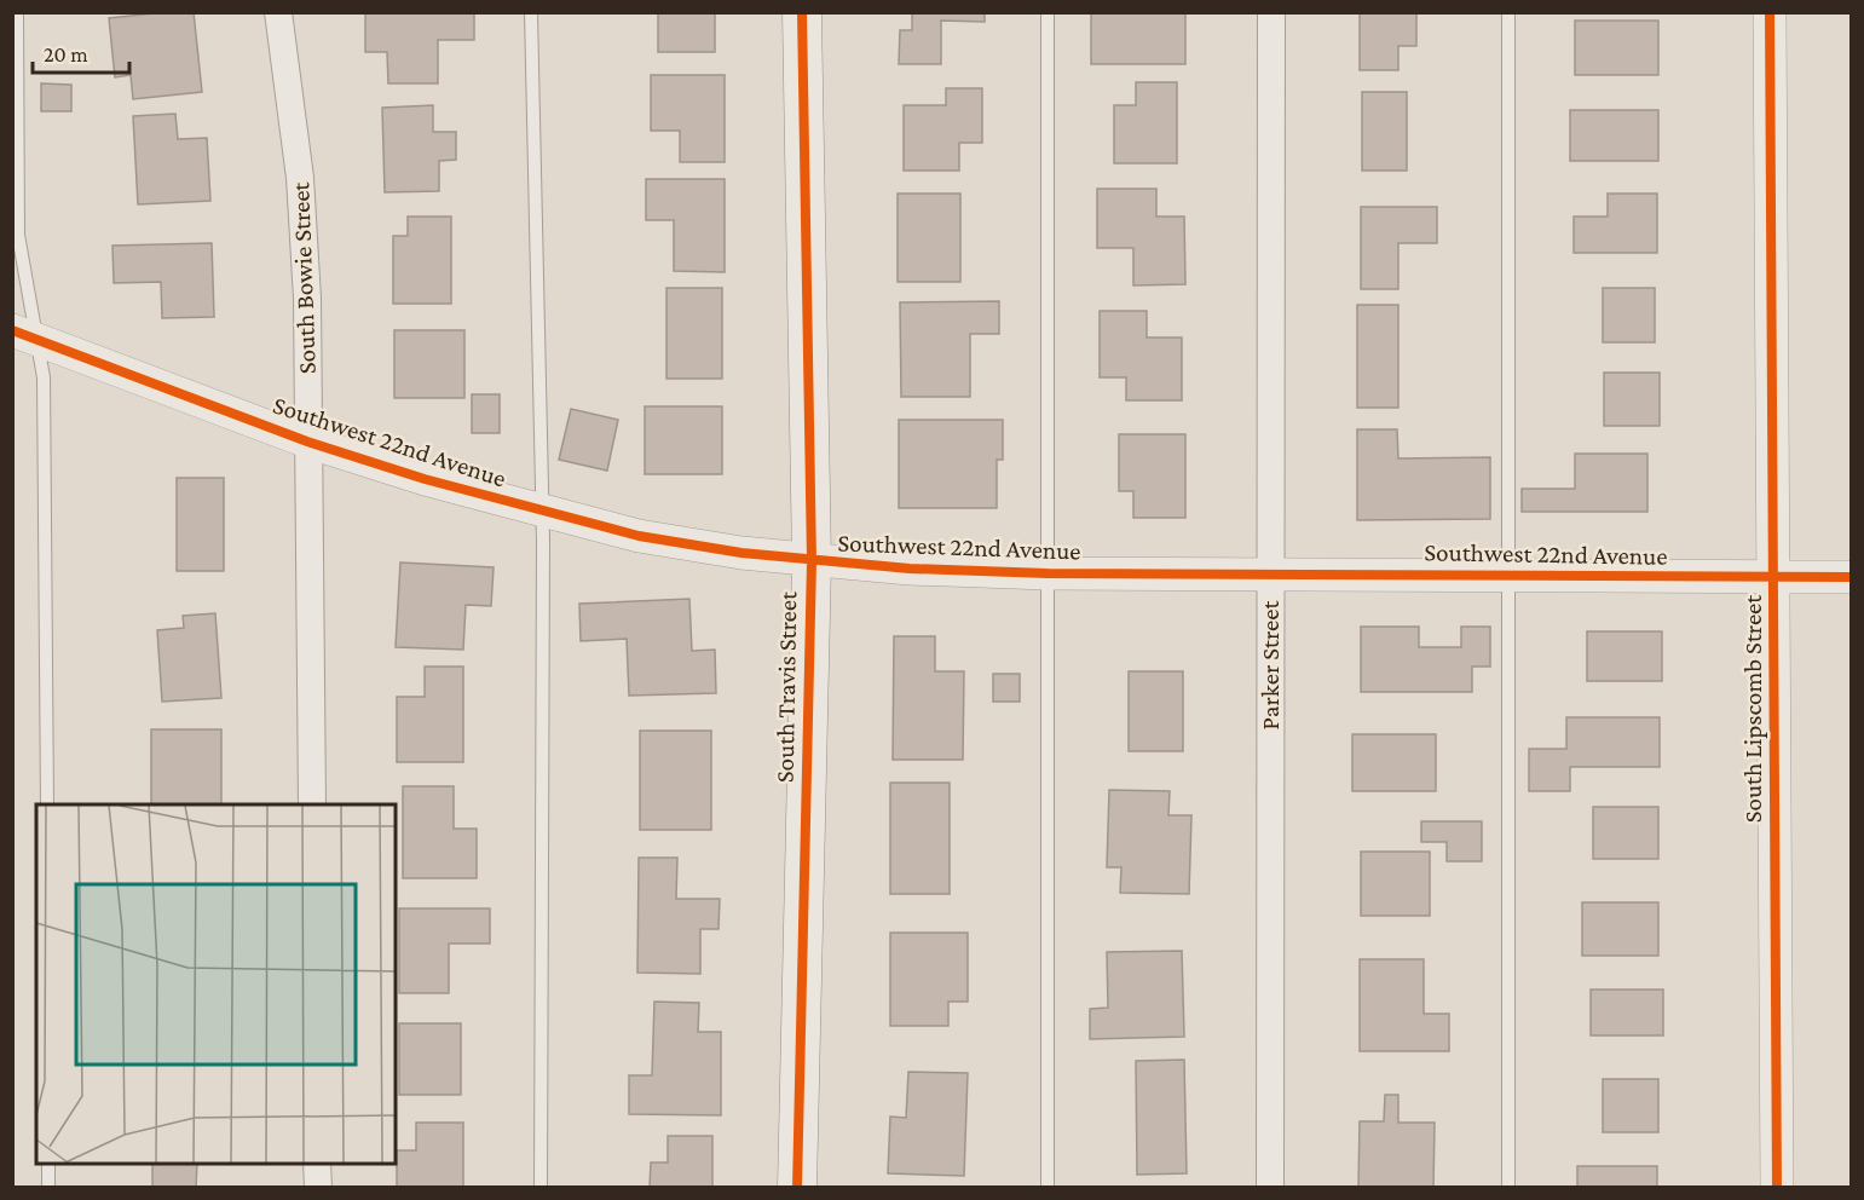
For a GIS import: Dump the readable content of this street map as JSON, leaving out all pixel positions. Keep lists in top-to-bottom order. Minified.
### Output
{"streets":{"main road":["South Travis Street"],"street":["South Bowie Street","Southwest 22nd Avenue","Parker Street","South Lipscomb Street"]},"crossings":[["South Bowie Street","Southwest 22nd Avenue"],["Southwest 22nd Avenue","Parker Street"],["Southwest 22nd Avenue","South Travis Street"],["Southwest 22nd Avenue","South Lipscomb Street"]],"scale_bar":"20 m"}
